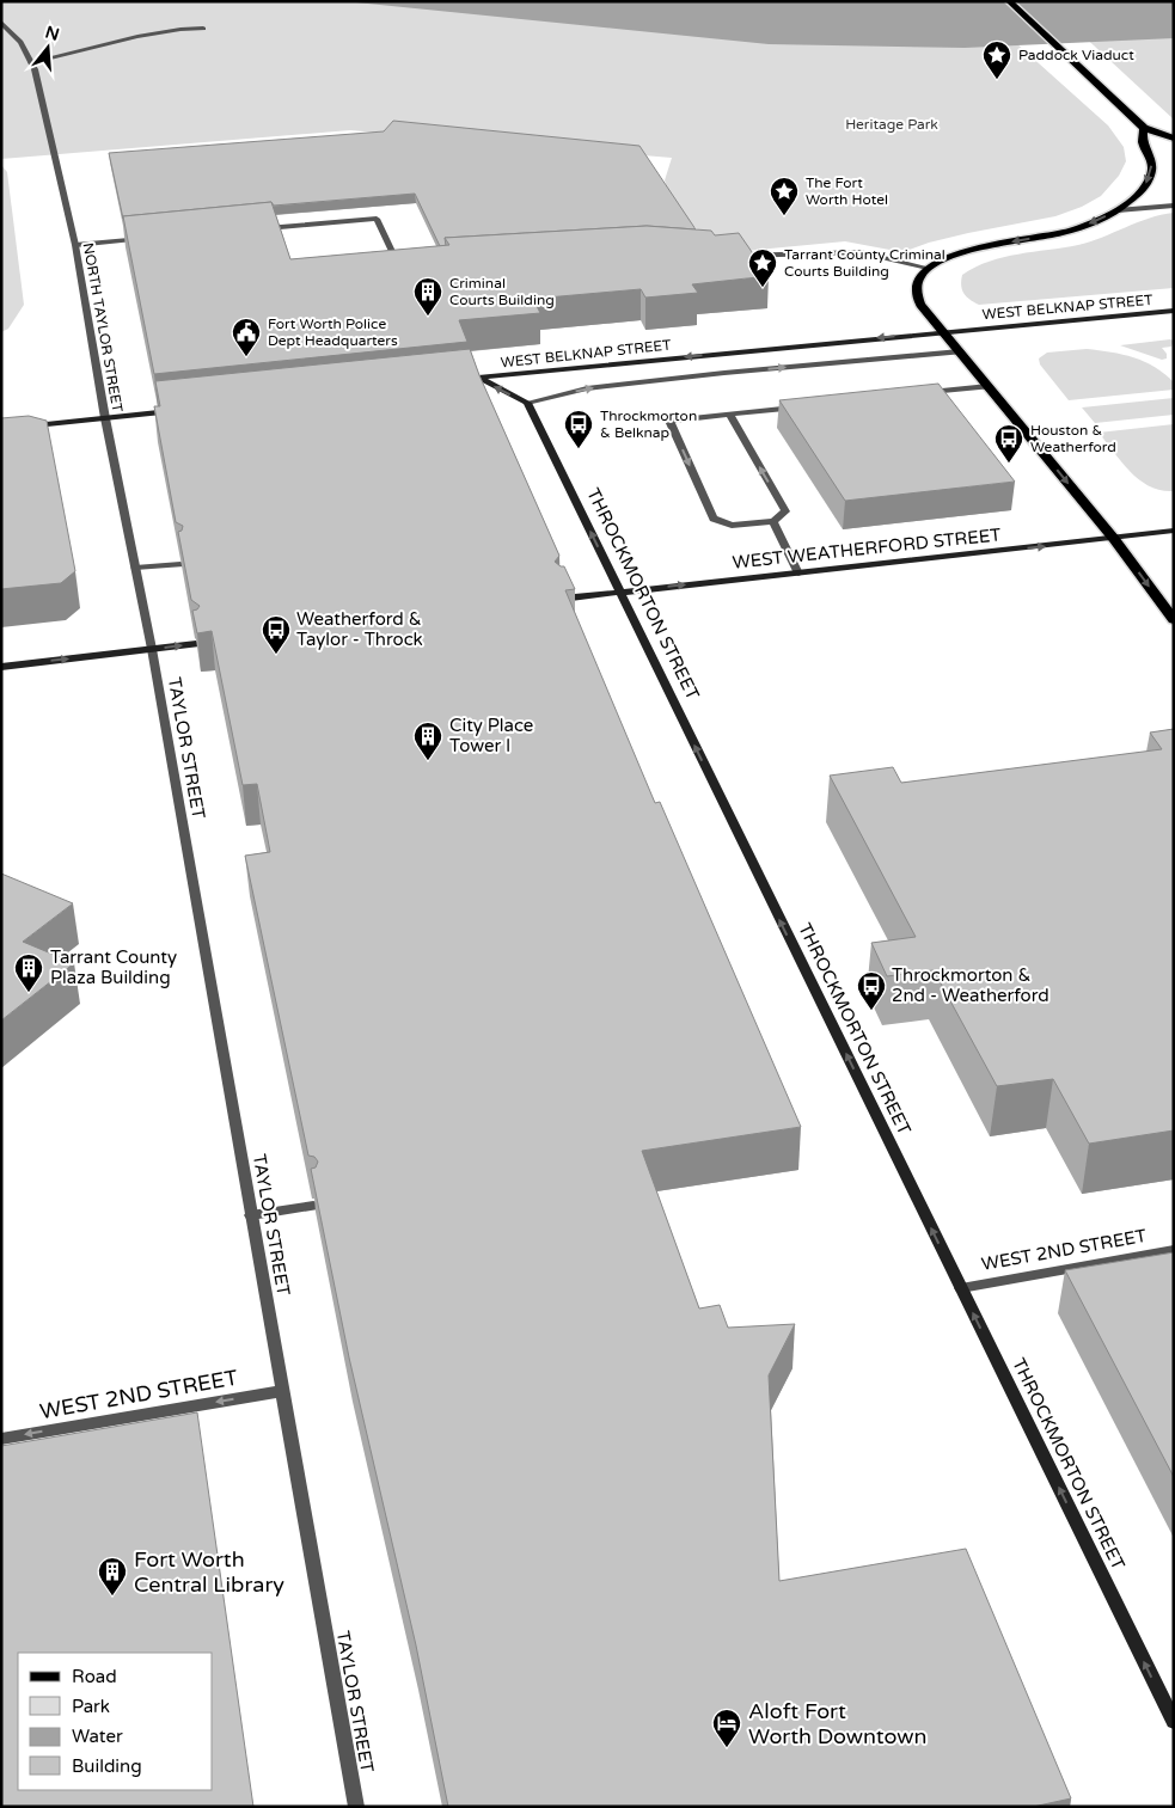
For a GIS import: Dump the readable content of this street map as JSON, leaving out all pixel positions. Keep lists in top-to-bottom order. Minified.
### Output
{"streets":{"main road":["WEST BELKNAP STREET","WEST WEATHERFORD STREET","THROCKMORTON STREET"],"street":["NORTH TAYLOR STREET","TAYLOR STREET","WEST 2ND STREET"]},"crossings":[["NORTH TAYLOR STREET","TAYLOR STREET"],["WEST WEATHERFORD STREET","THROCKMORTON STREET"],["THROCKMORTON STREET","WEST 2ND STREET"],["TAYLOR STREET","WEST 2ND STREET"]],"one_way":["WEST BELKNAP STREET","WEST WEATHERFORD STREET","THROCKMORTON STREET","WEST 2ND STREET"],"parks":["Heritage Park"],"places":{"place":["Paddock Viaduct","The Fort Worth Hotel","Tarrant County Criminal Courts Building"],"building":["Criminal Courts Building","City Place Tower I","Tarrant County Plaza Building","Fort Worth Central Library"],"public building":["Fort Worth Police Dept Headquarters"],"bus stop":["Throckmorton & Belknap","Houston & Weatherford","Weatherford & Taylor - Throck","Throckmorton & 2nd - Weatherford"],"hotel":["Aloft Fort Worth Downtown"]},"legend":["Road","Park","Water","Building"],"north":"top"}
